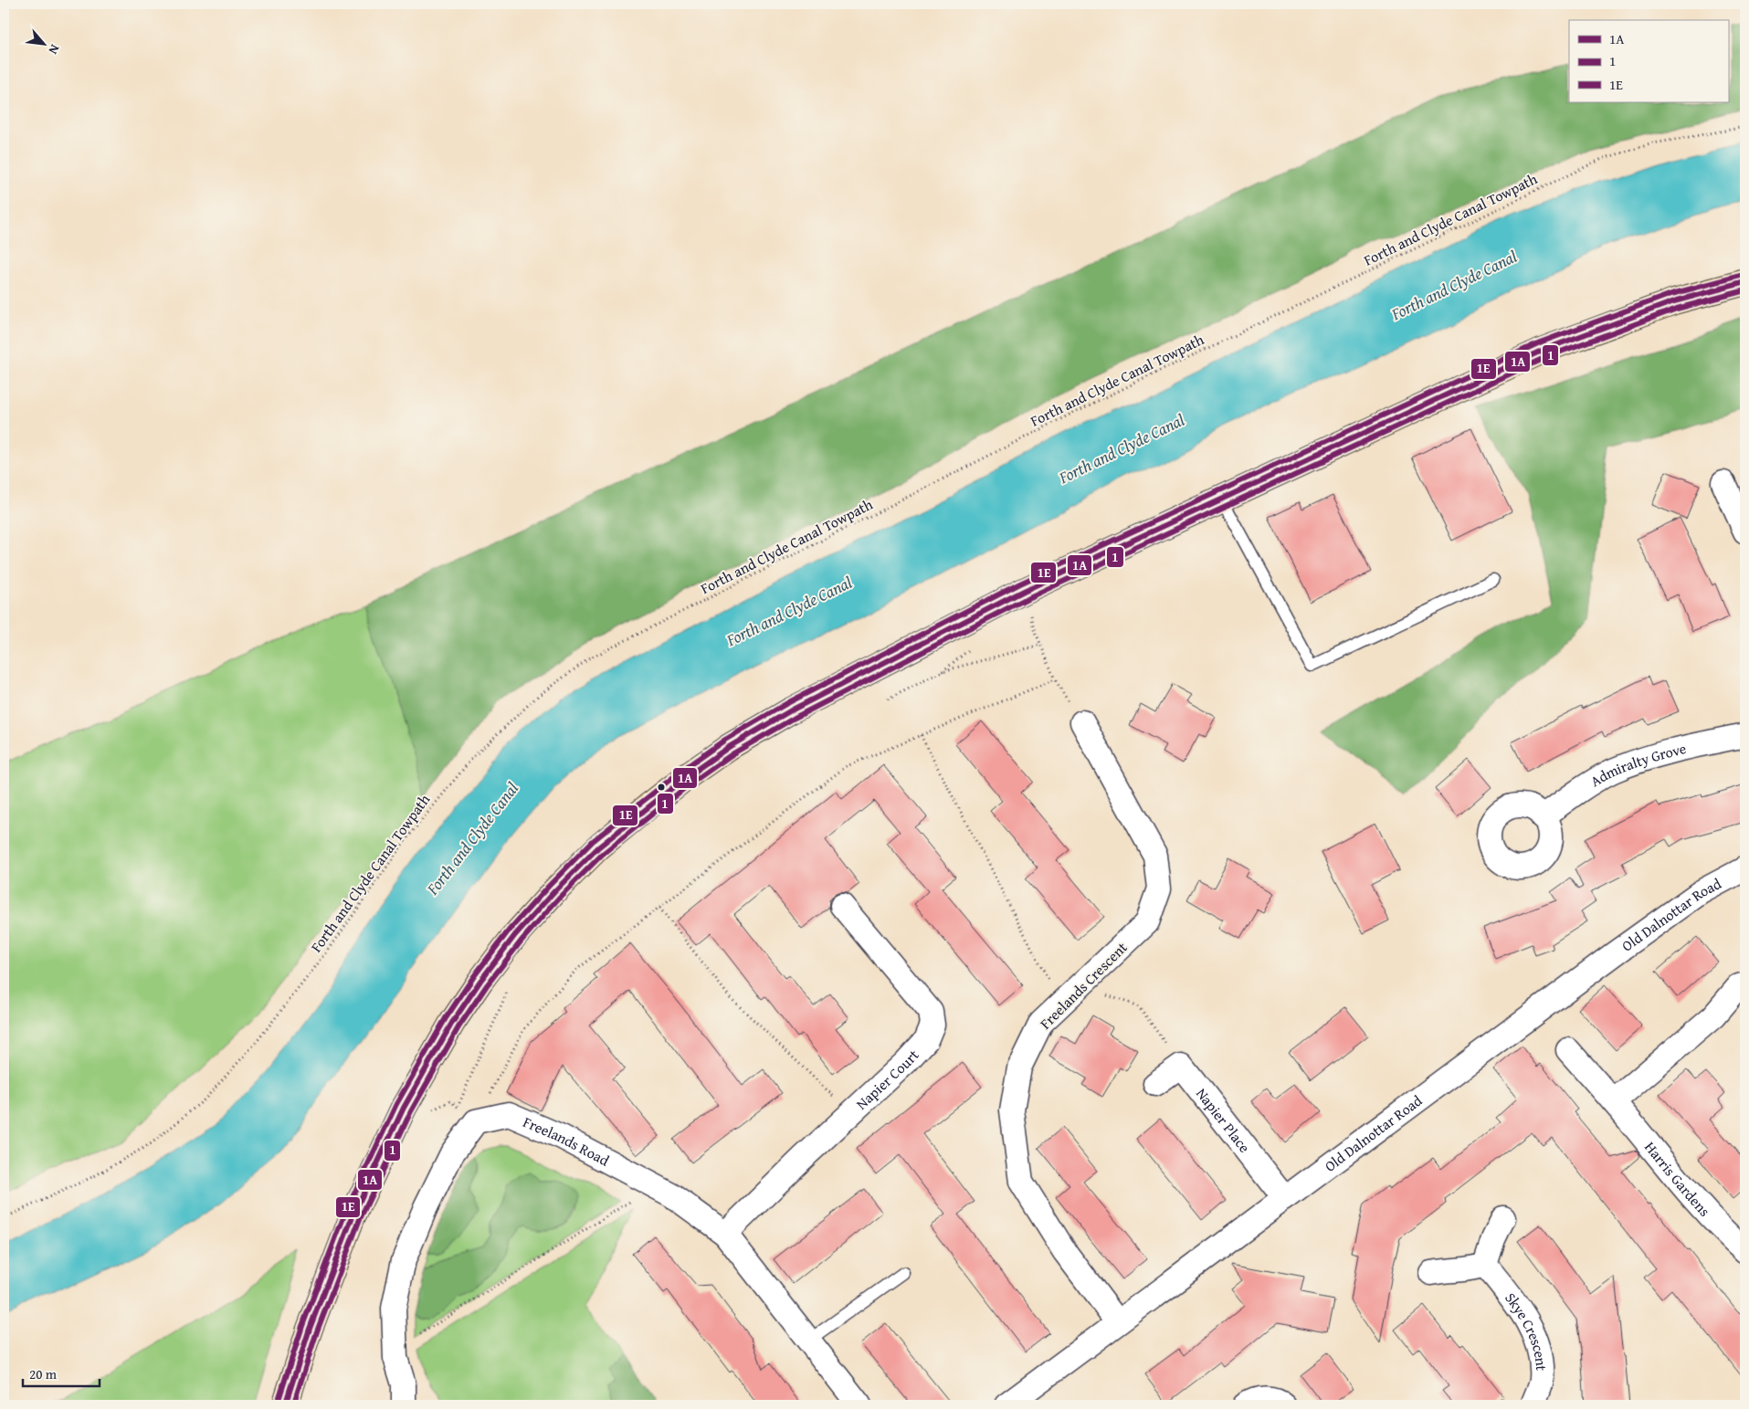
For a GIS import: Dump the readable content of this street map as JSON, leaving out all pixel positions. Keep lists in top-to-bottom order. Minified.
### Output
{"streets":{"street":["Admiralty Grove","Old Dalnottar Road","Freelands Crescent","Napier Court","Napier Place","Freelands Road","Harris Gardens","Skye Crescent"],"path":["Forth and Clyde Canal Towpath"]},"crossings":[["Old Dalnottar Road","Freelands Crescent"],["Old Dalnottar Road","Napier Place"],["Napier Court","Freelands Road"]],"water":["Forth and Clyde Canal"],"lines":["transit line 1E","transit line 1A","transit line 1"],"legend":["1A","1","1E"],"scale_bar":"20 m","north":"bottom right"}
